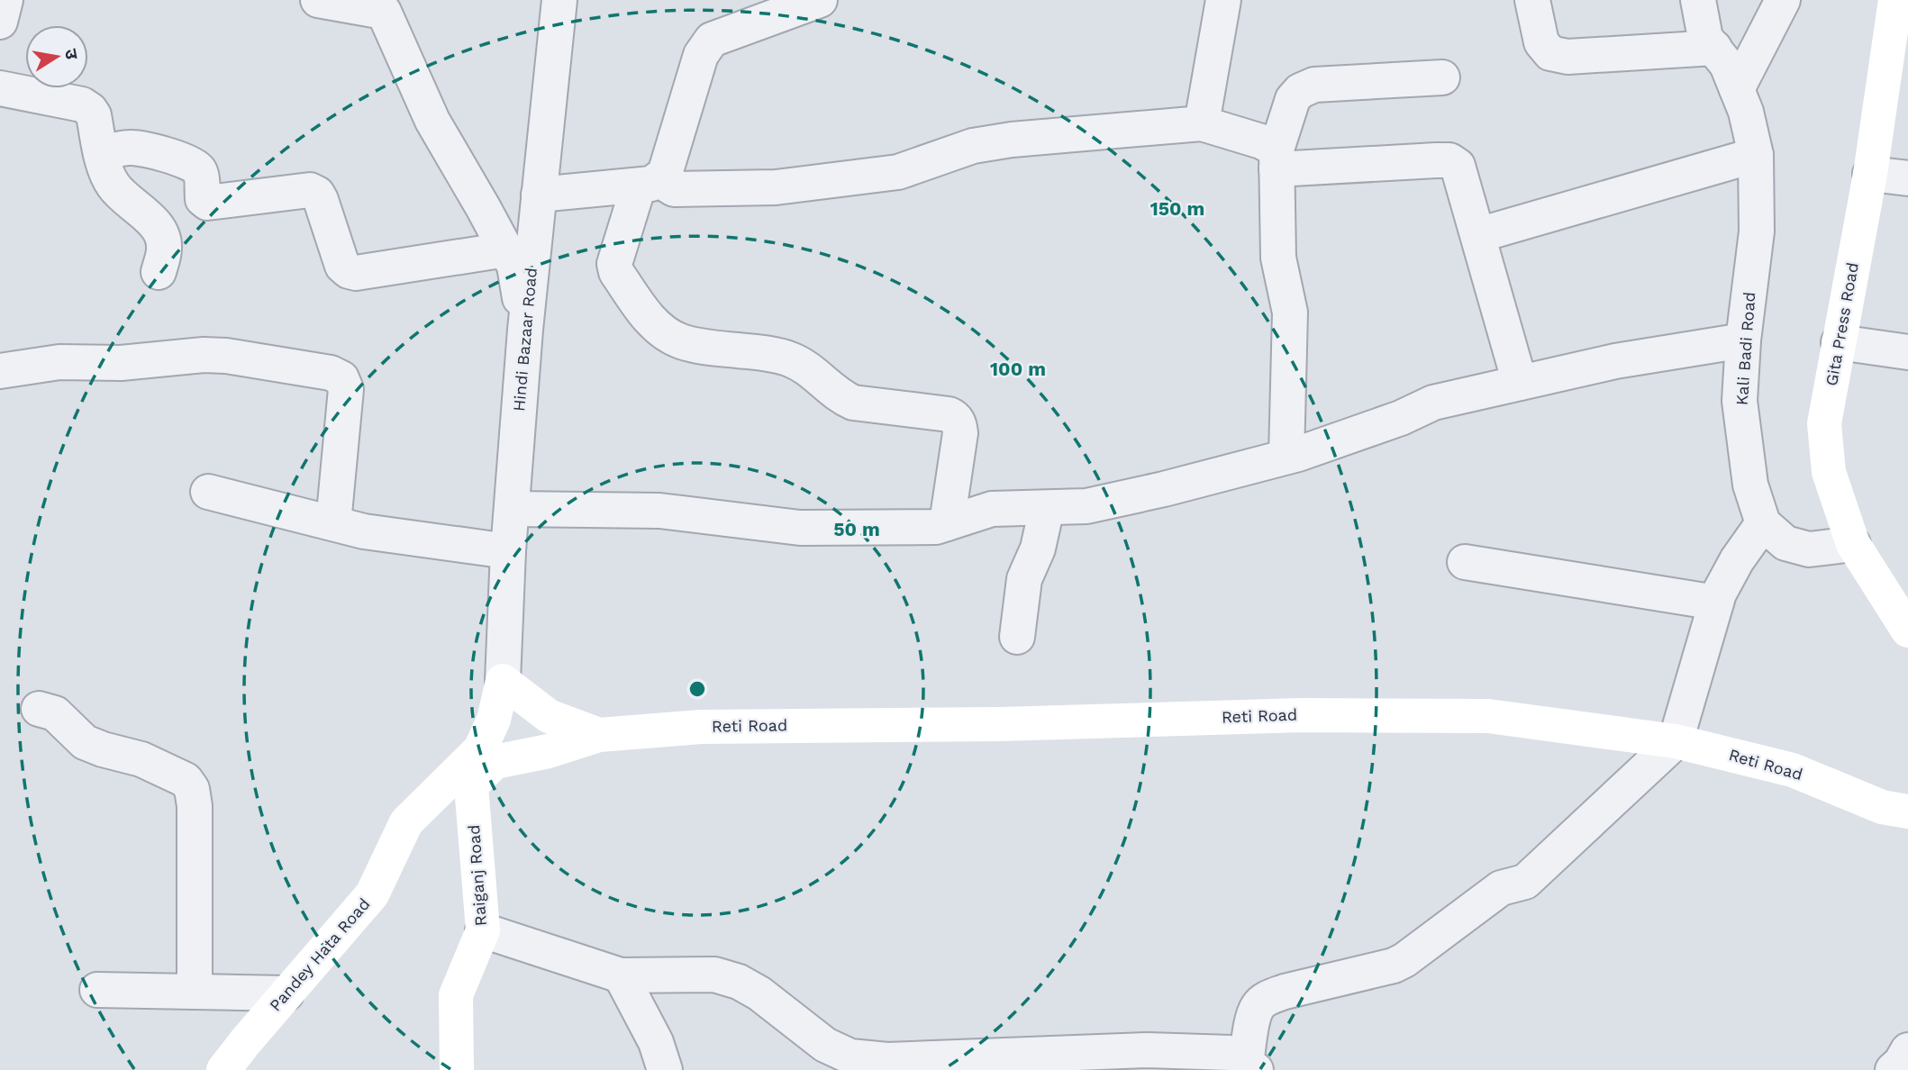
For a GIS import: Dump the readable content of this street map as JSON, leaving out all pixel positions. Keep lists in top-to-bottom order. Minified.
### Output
{"streets":{"main road":["Gita Press Road","Reti Road","Raiganj Road","Pandey Hata Road"],"street":["Hindi Bazaar Road","Kali Badi Road"]},"crossings":[["Raiganj Road","Pandey Hata Road"]],"north":"right","rings":["150 m","100 m","50 m"]}
